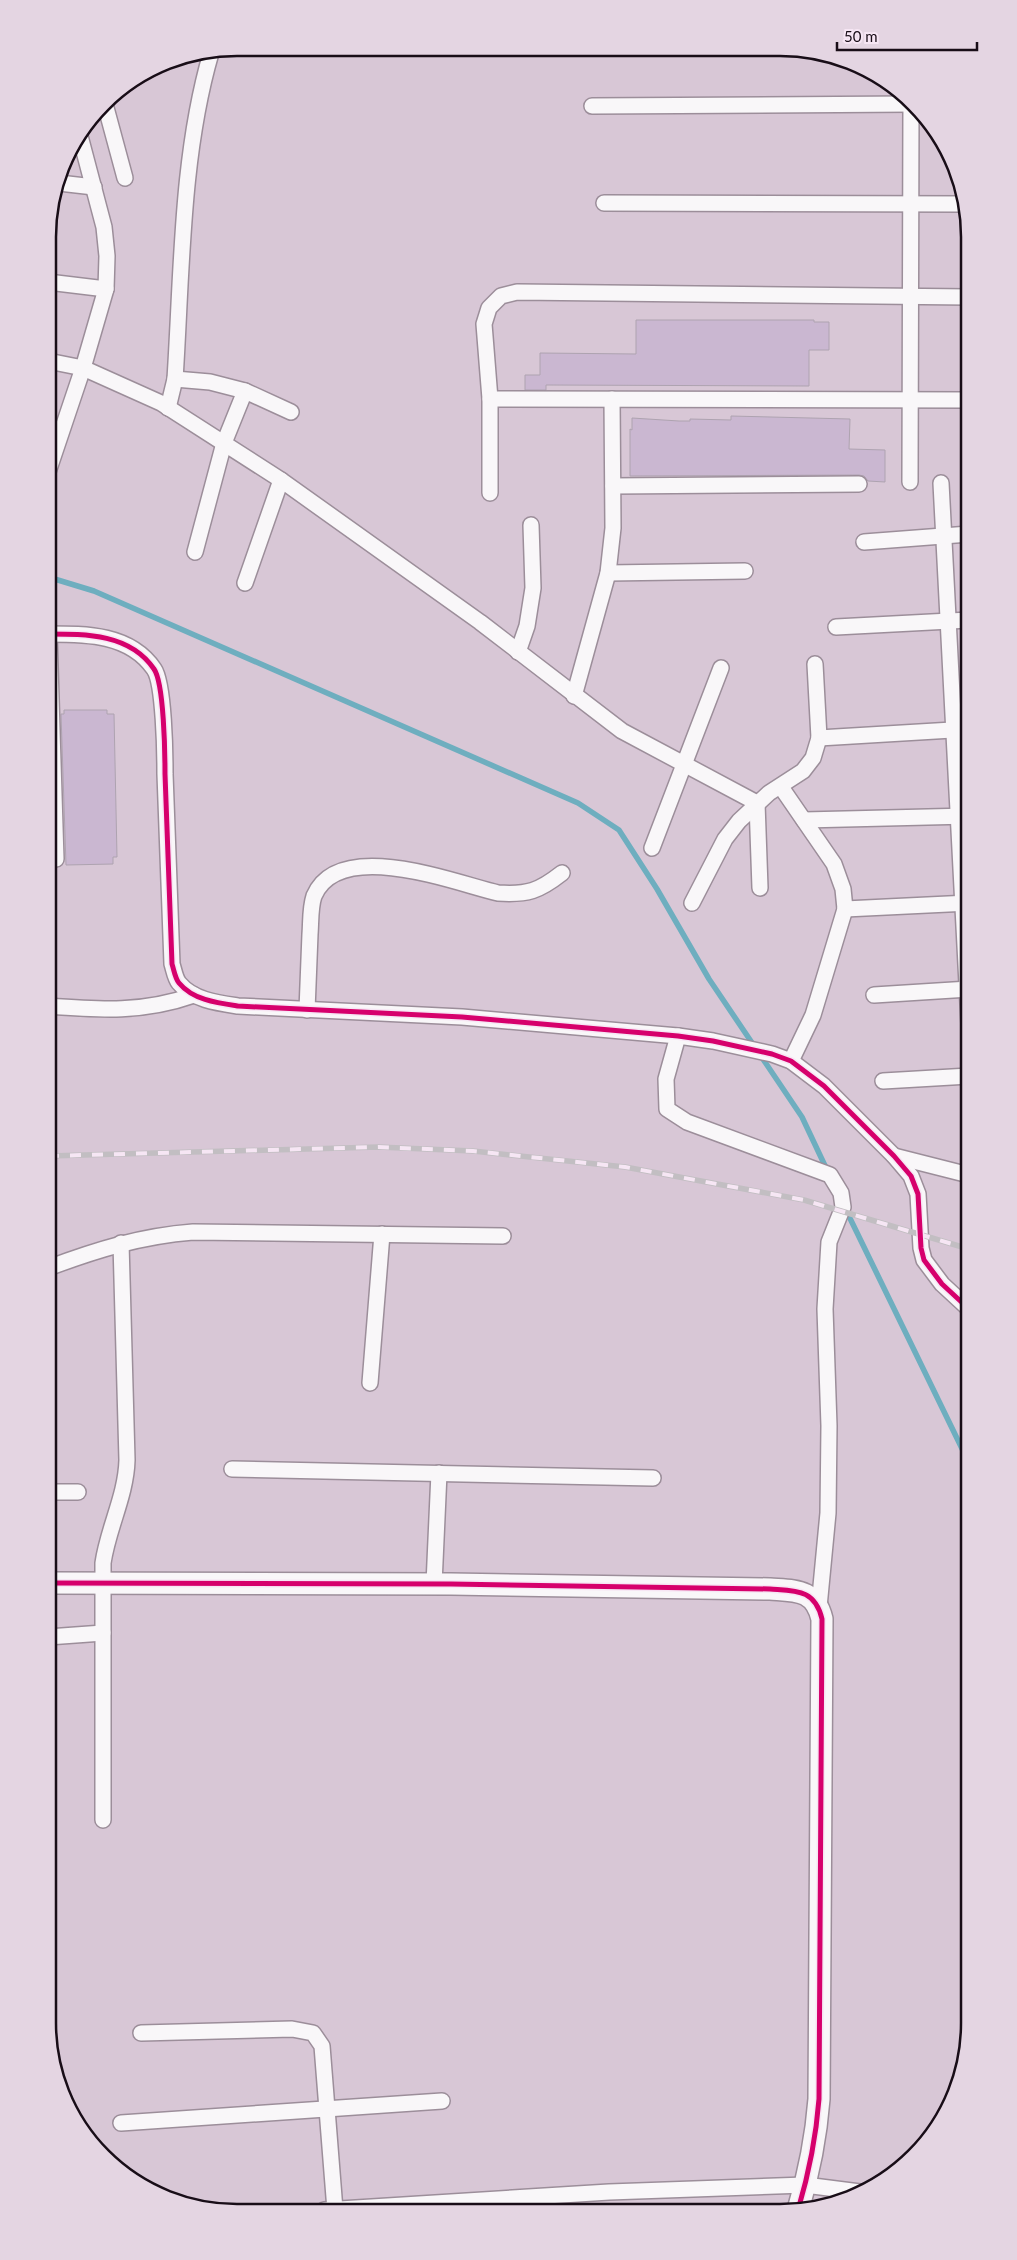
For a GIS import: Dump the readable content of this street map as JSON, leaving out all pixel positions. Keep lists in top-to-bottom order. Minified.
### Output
{"scale_bar":"50 m"}
